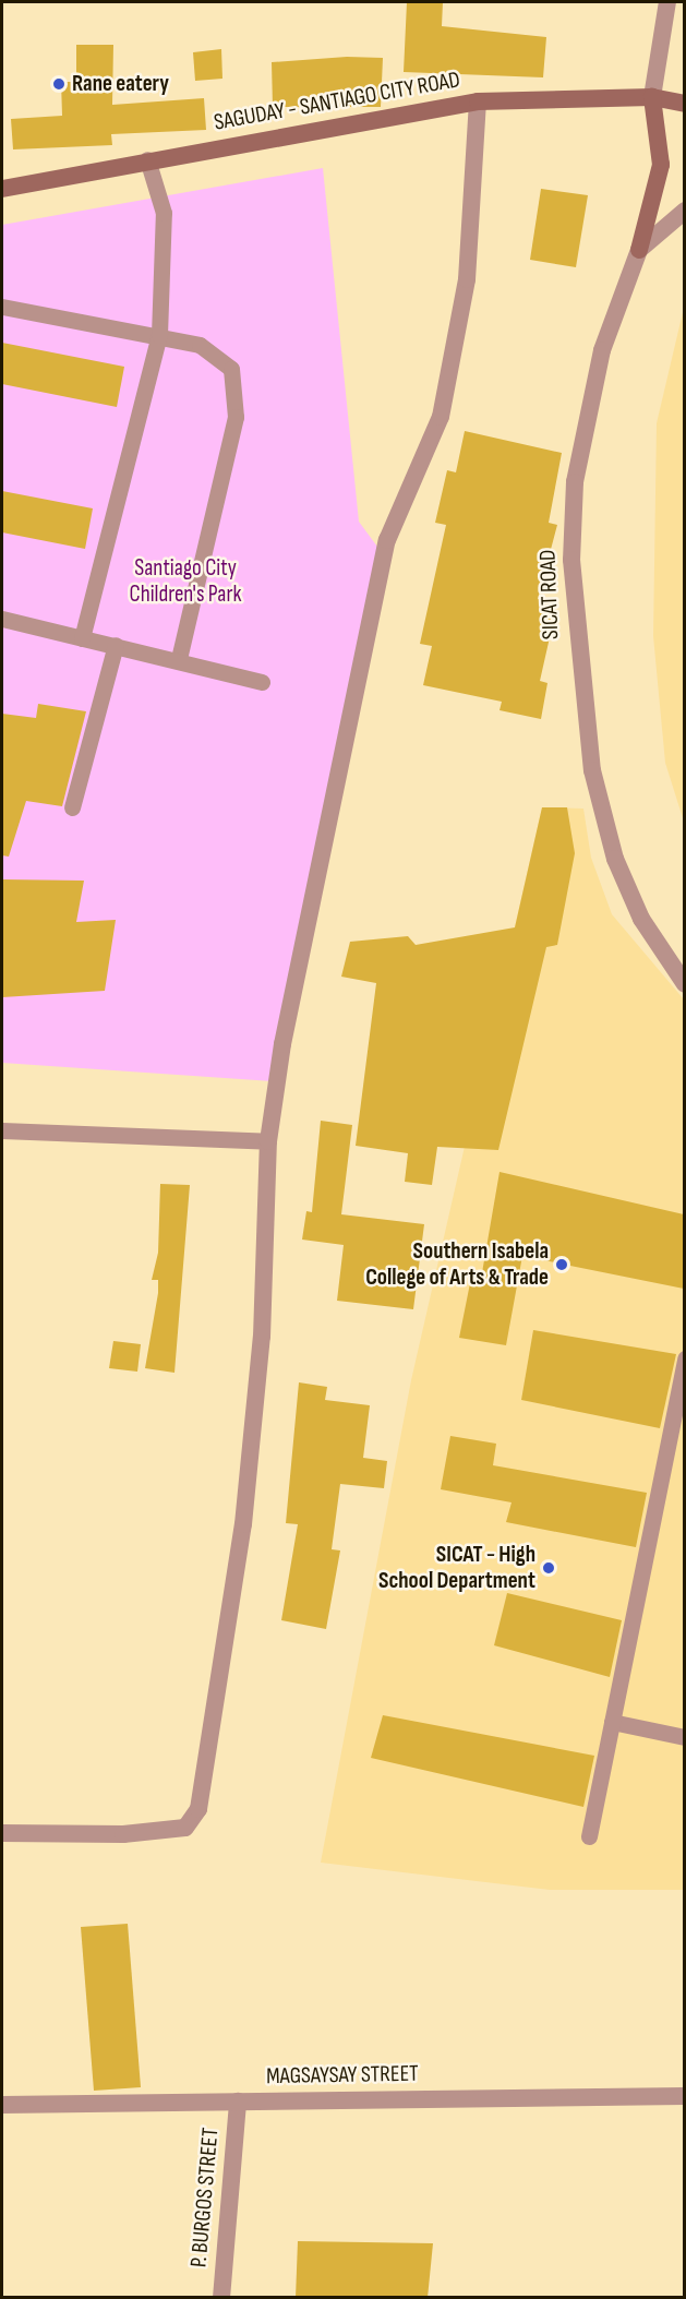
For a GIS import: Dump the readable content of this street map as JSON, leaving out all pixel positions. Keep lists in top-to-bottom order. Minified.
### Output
{"streets":{"main road":["SAGUDAY - SANTIAGO CITY ROAD"],"street":["SICAT ROAD","MAGSAYSAY STREET","P. BURGOS STREET"]},"crossings":[["MAGSAYSAY STREET","P. BURGOS STREET"]],"parks":["Santiago City Children's Park"],"places":["Rane eatery","Southern Isabela College of Arts & Trade","SICAT - High School Department"]}
